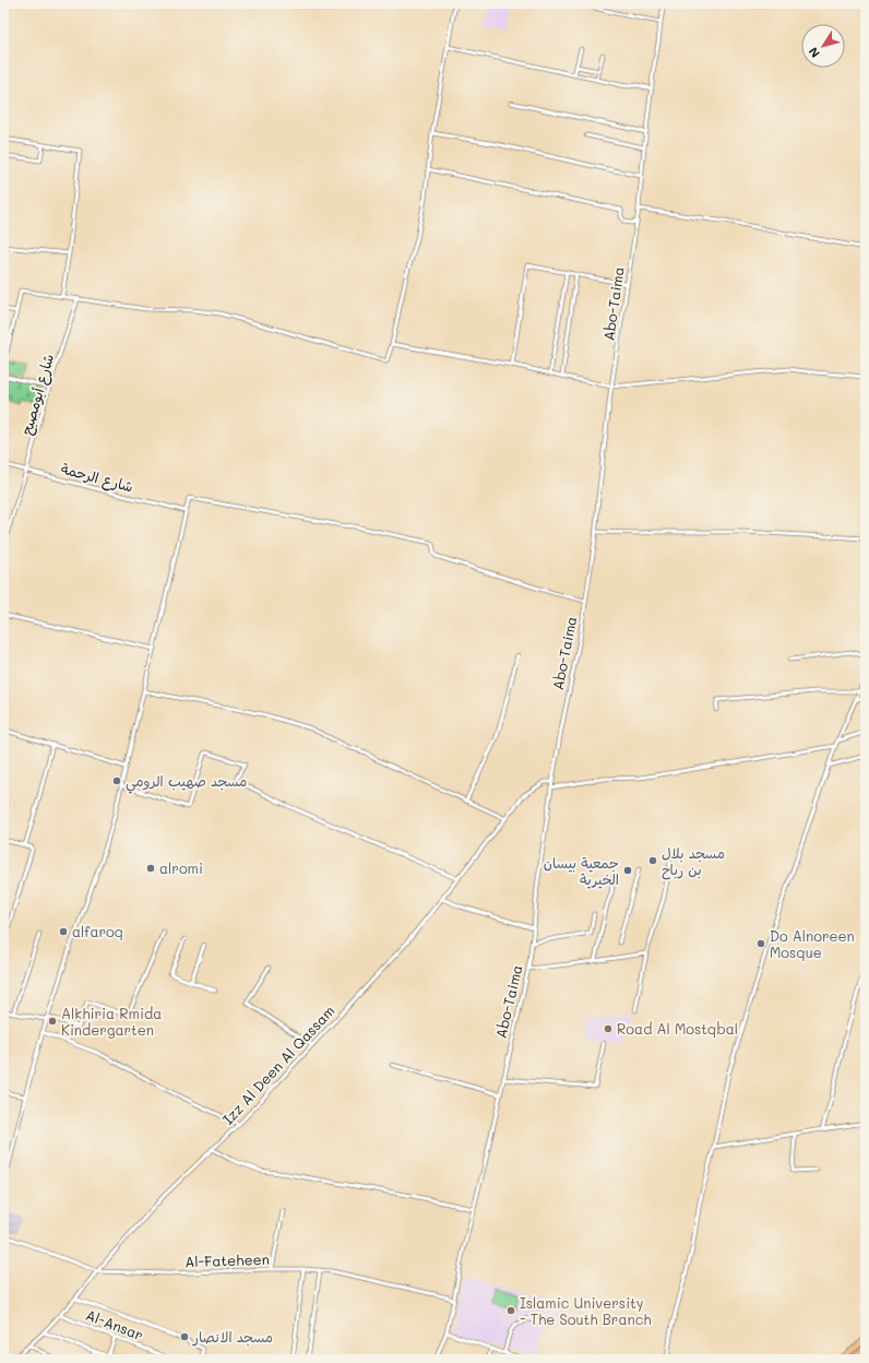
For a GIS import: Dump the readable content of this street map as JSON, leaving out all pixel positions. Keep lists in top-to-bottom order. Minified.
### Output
{"streets":{"street":["Abo-Taima","شارع أبومصبح","شارع الرحمة","Izz Al Deen Al Qassam","Al-Fateheen","Al-Ansar"]},"crossings":[["Abo-Taima","Izz Al Deen Al Qassam"],["Abo-Taima","Al-Fateheen"],["شارع أبومصبح","شارع الرحمة"],["Izz Al Deen Al Qassam","Al-Fateheen"],["Izz Al Deen Al Qassam","Al-Ansar"]],"places":["مسجد صهيب الرومي","مسجد بلال بن رباح","alromi","جمعية بيسان الخيرية","alfaroq","Do Alnoreen Mosque","Alkhiria Rmida Kindergarten","Road Al Mostqbal","Islamic University - The South Branch","مسجد الانصار"],"north":"bottom left"}
